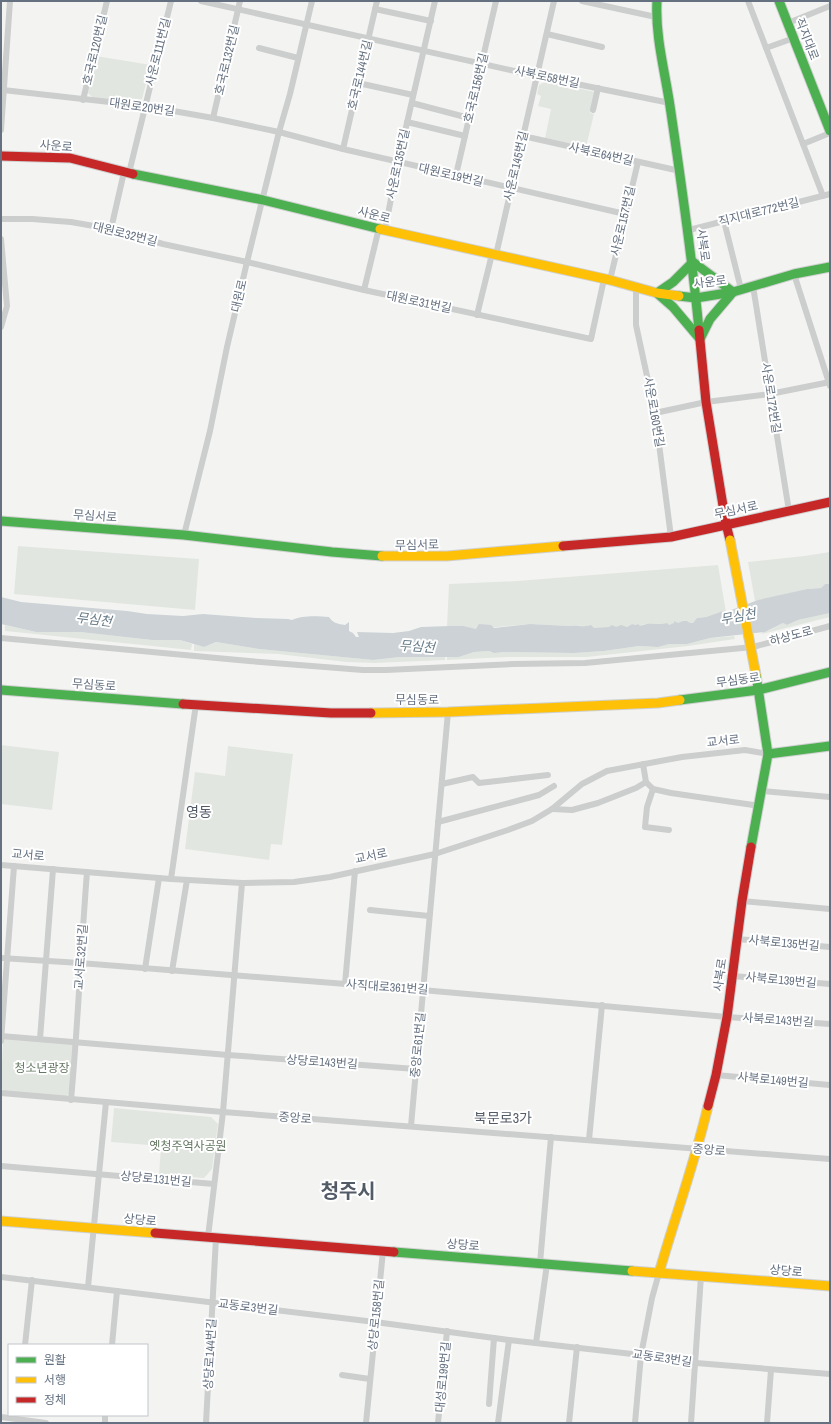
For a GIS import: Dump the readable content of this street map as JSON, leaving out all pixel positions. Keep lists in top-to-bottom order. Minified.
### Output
{"streets":{"street":["직지대로","호국로120번길","사운로111번길","호국로132번길","호국로144번길","사북로58번길","호국로156번길","대원로20번길","사운로","사북로64번길","사운로135번길","사운로145번길","대원로19번길","직지대로772번길","사운로157번길","대원로32번길","사북로","대원로","대원로31번길","사운로172번길","사운로160번길","무심서로","하상도로","무심동로","교서로","사북로135번길","교서로32번길","사북로139번길","사직대로361번길","사북로143번길","중앙로61번길","상당로143번길","사북로149번길","중앙로","상당로131번길","상당로","교동로3번길","상당로158번길","상당로144번길","대성로199번길"]},"crossings":[["호국로120번길","대원로20번길"],["사운로111번길","대원로20번길"],["사운로111번길","사운로"],["사운로111번길","대원로32번길"],["호국로132번길","사북로58번길"],["호국로132번길","대원로20번길"],["호국로144번길","사북로58번길"],["호국로144번길","대원로19번길"],["사북로58번길","호국로156번길"],["사북로58번길","사운로135번길"],["사북로58번길","사운로145번길"],["사북로58번길","사북로"],["사북로58번길","대원로"],["호국로156번길","사운로135번길"],["호국로156번길","대원로19번길"],["대원로20번길","대원로19번길"],["대원로20번길","대원로"],["사운로","사운로135번길"],["사운로","사운로145번길"],["사운로","직지대로772번길"],["사운로","사운로157번길"],["사운로","사북로"],["사운로","대원로"],["사운로","사운로172번길"],["사운로","사운로160번길"],["사북로64번길","사운로145번길"],["사북로64번길","사운로157번길"],["사북로64번길","사북로"],["사운로135번길","대원로19번길"],["사운로135번길","대원로31번길"],["사운로145번길","대원로19번길"],["사운로145번길","대원로31번길"],["대원로19번길","사운로157번길"],["대원로19번길","대원로"],["직지대로772번길","사북로"],["사운로157번길","대원로31번길"],["대원로32번길","대원로"],["대원로32번길","대원로31번길"],["사북로","무심서로"],["사북로","무심동로"],["사북로","교서로"],["사북로","사북로135번길"],["사북로","사북로139번길"],["사북로","사직대로361번길"],["사북로","사북로143번길"],["사북로","사북로149번길"],["사북로","중앙로"],["사북로","상당로"],["대원로","대원로31번길"],["대원로","무심서로"],["사운로172번길","무심서로"],["사운로160번길","무심서로"],["무심동로","중앙로61번길"],["교서로","교서로32번길"],["교서로","사직대로361번길"],["교서로","중앙로61번길"],["교서로32번길","사직대로361번길"],["교서로32번길","상당로143번길"],["교서로32번길","중앙로"],["사직대로361번길","사북로143번길"],["사직대로361번길","중앙로61번길"],["중앙로61번길","상당로143번길"],["중앙로61번길","중앙로"],["상당로","상당로158번길"],["상당로","상당로144번길"],["교동로3번길","상당로158번길"],["교동로3번길","상당로144번길"],["교동로3번길","대성로199번길"]],"districts":["영동","북문로3가","청주시"],"water":["무심천"],"parks":["청소년광장","옛청주역사공원"],"legend":["원활","서행","정체"]}
